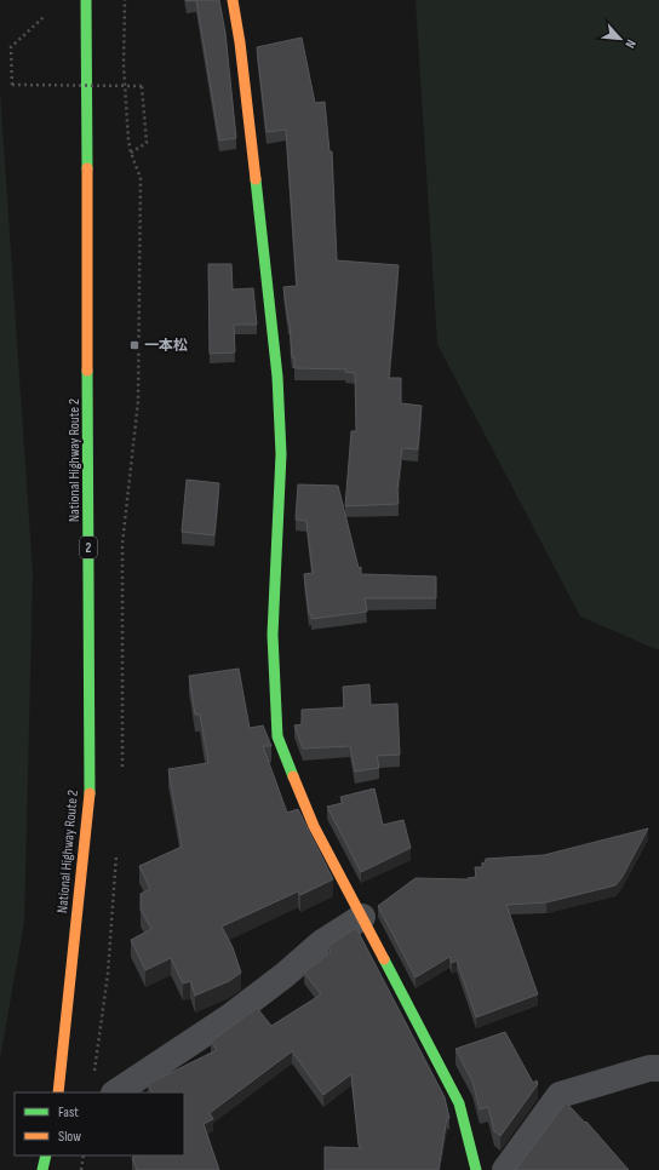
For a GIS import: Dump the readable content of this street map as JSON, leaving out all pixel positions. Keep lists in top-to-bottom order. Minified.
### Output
{"streets":{"main road":["National Highway Route 2","2"]},"places":{"transit":["一本松"]},"legend":["Fast","Slow"],"north":"bottom right"}
